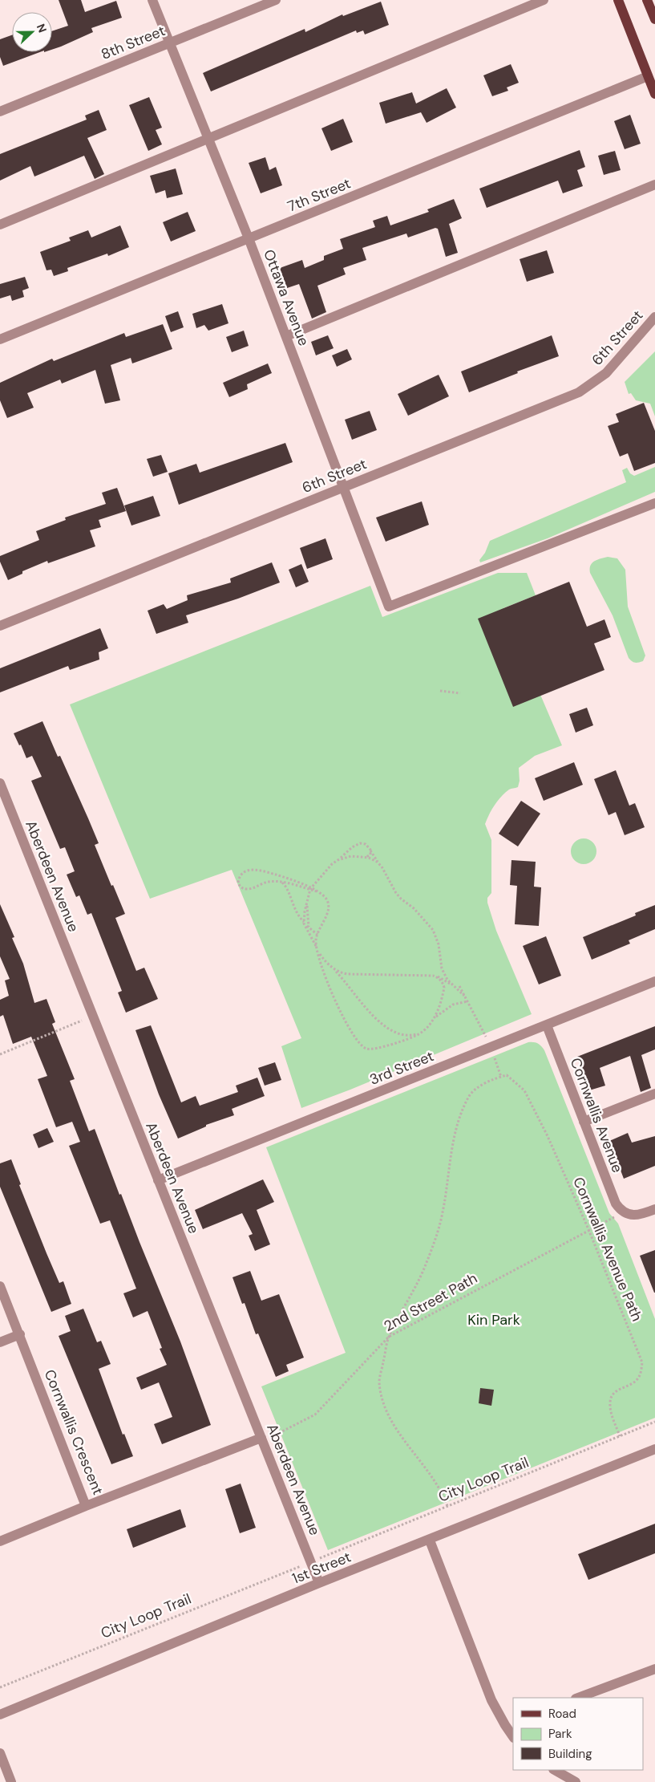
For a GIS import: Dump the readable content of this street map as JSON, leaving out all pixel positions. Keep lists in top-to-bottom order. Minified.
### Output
{"streets":{"street":["8th Street","7th Street","Ottawa Avenue","6th Street","Aberdeen Avenue","3rd Street","Cornwallis Avenue","Cornwallis Crescent","1st Street"],"path":["Cornwallis Avenue Path","2nd Street Path","City Loop Trail"]},"crossings":[["8th Street","Ottawa Avenue"],["7th Street","Ottawa Avenue"],["Ottawa Avenue","6th Street"],["Aberdeen Avenue","3rd Street"],["Aberdeen Avenue","Cornwallis Crescent"],["Aberdeen Avenue","1st Street"],["3rd Street","Cornwallis Avenue"],["Cornwallis Avenue Path","2nd Street Path"],["Cornwallis Avenue Path","City Loop Trail"]],"parks":["Kin Park"],"legend":["Road","Park","Building"],"north":"right"}
